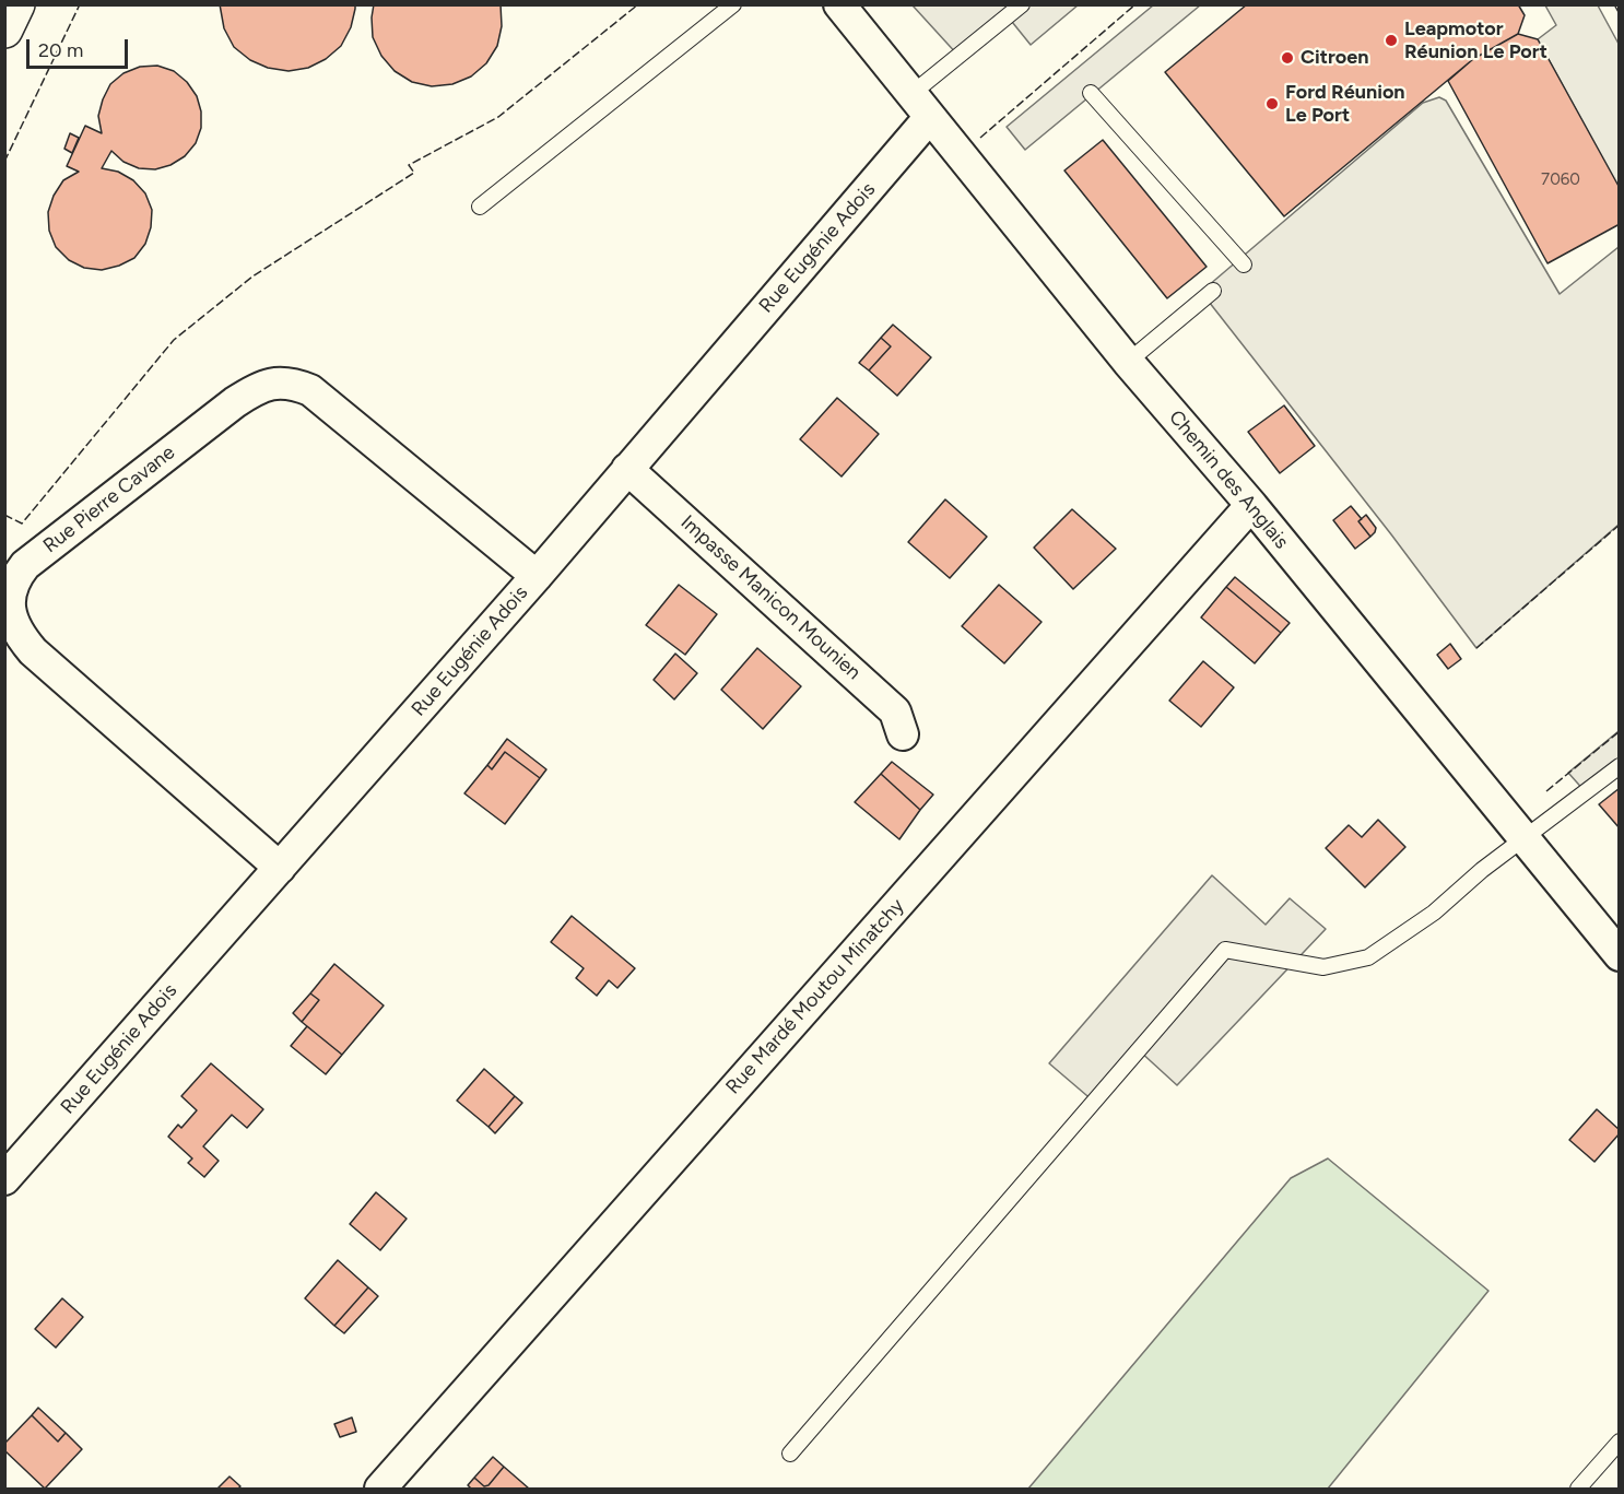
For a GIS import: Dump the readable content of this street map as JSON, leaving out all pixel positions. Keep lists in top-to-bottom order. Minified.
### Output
{"streets":{"street":["Rue Eugénie Adois","Chemin des Anglais","Rue Pierre Cavane","Impasse Manicon Mounien","Rue Mardé Moutou Minatchy"]},"crossings":[["Rue Eugénie Adois","Chemin des Anglais"],["Rue Eugénie Adois","Rue Pierre Cavane"],["Rue Eugénie Adois","Impasse Manicon Mounien"],["Chemin des Anglais","Rue Mardé Moutou Minatchy"]],"places":["Leapmotor Réunion Le Port","Citroen","Ford Réunion Le Port"],"house_numbers":["7060"],"scale_bar":"20 m"}
